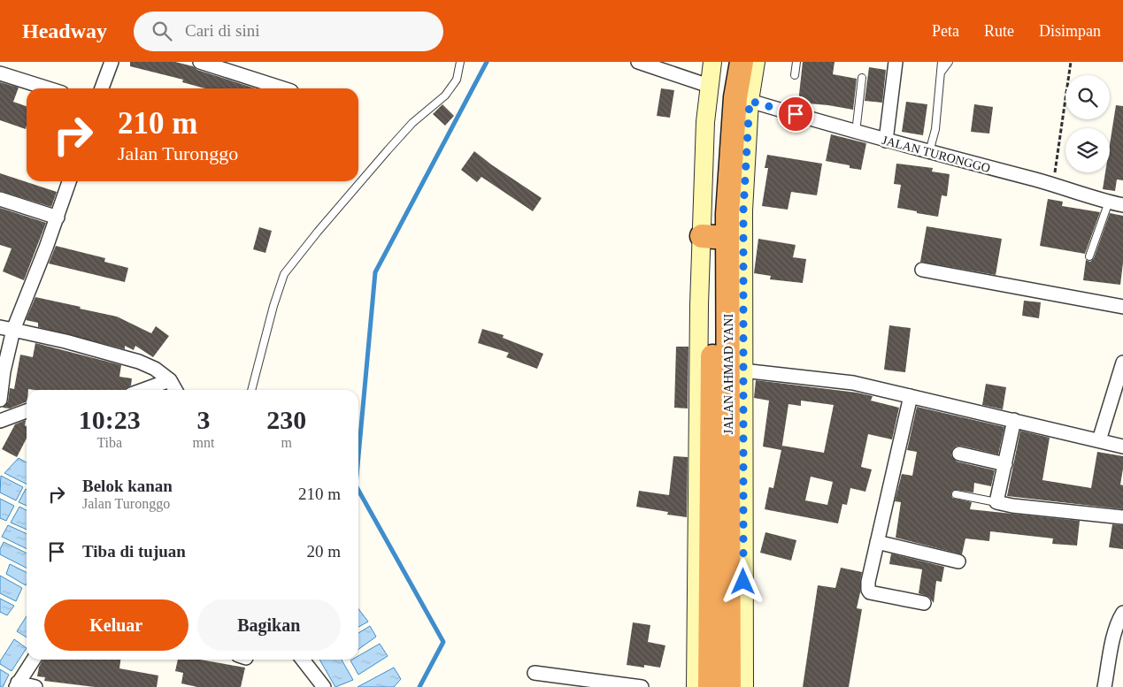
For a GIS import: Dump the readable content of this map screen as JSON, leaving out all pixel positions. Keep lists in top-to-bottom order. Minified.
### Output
{"streets":{"highway":["JALAN AHMAD YANI"],"street":["JALAN TURONGGO"]},"page":{"header":"Headway","search":"Cari di sini","nav":["Peta","Rute","Disimpan"],"turn":["210 m","Jalan Turonggo"],"eta":["10:23","Tiba","3","mnt","230","m"],"list":[{"name":"Belok kanan","note":"Jalan Turonggo","value":"210 m"},{"name":"Tiba di tujuan","value":"20 m"}],"buttons":["Keluar","Bagikan"]}}
